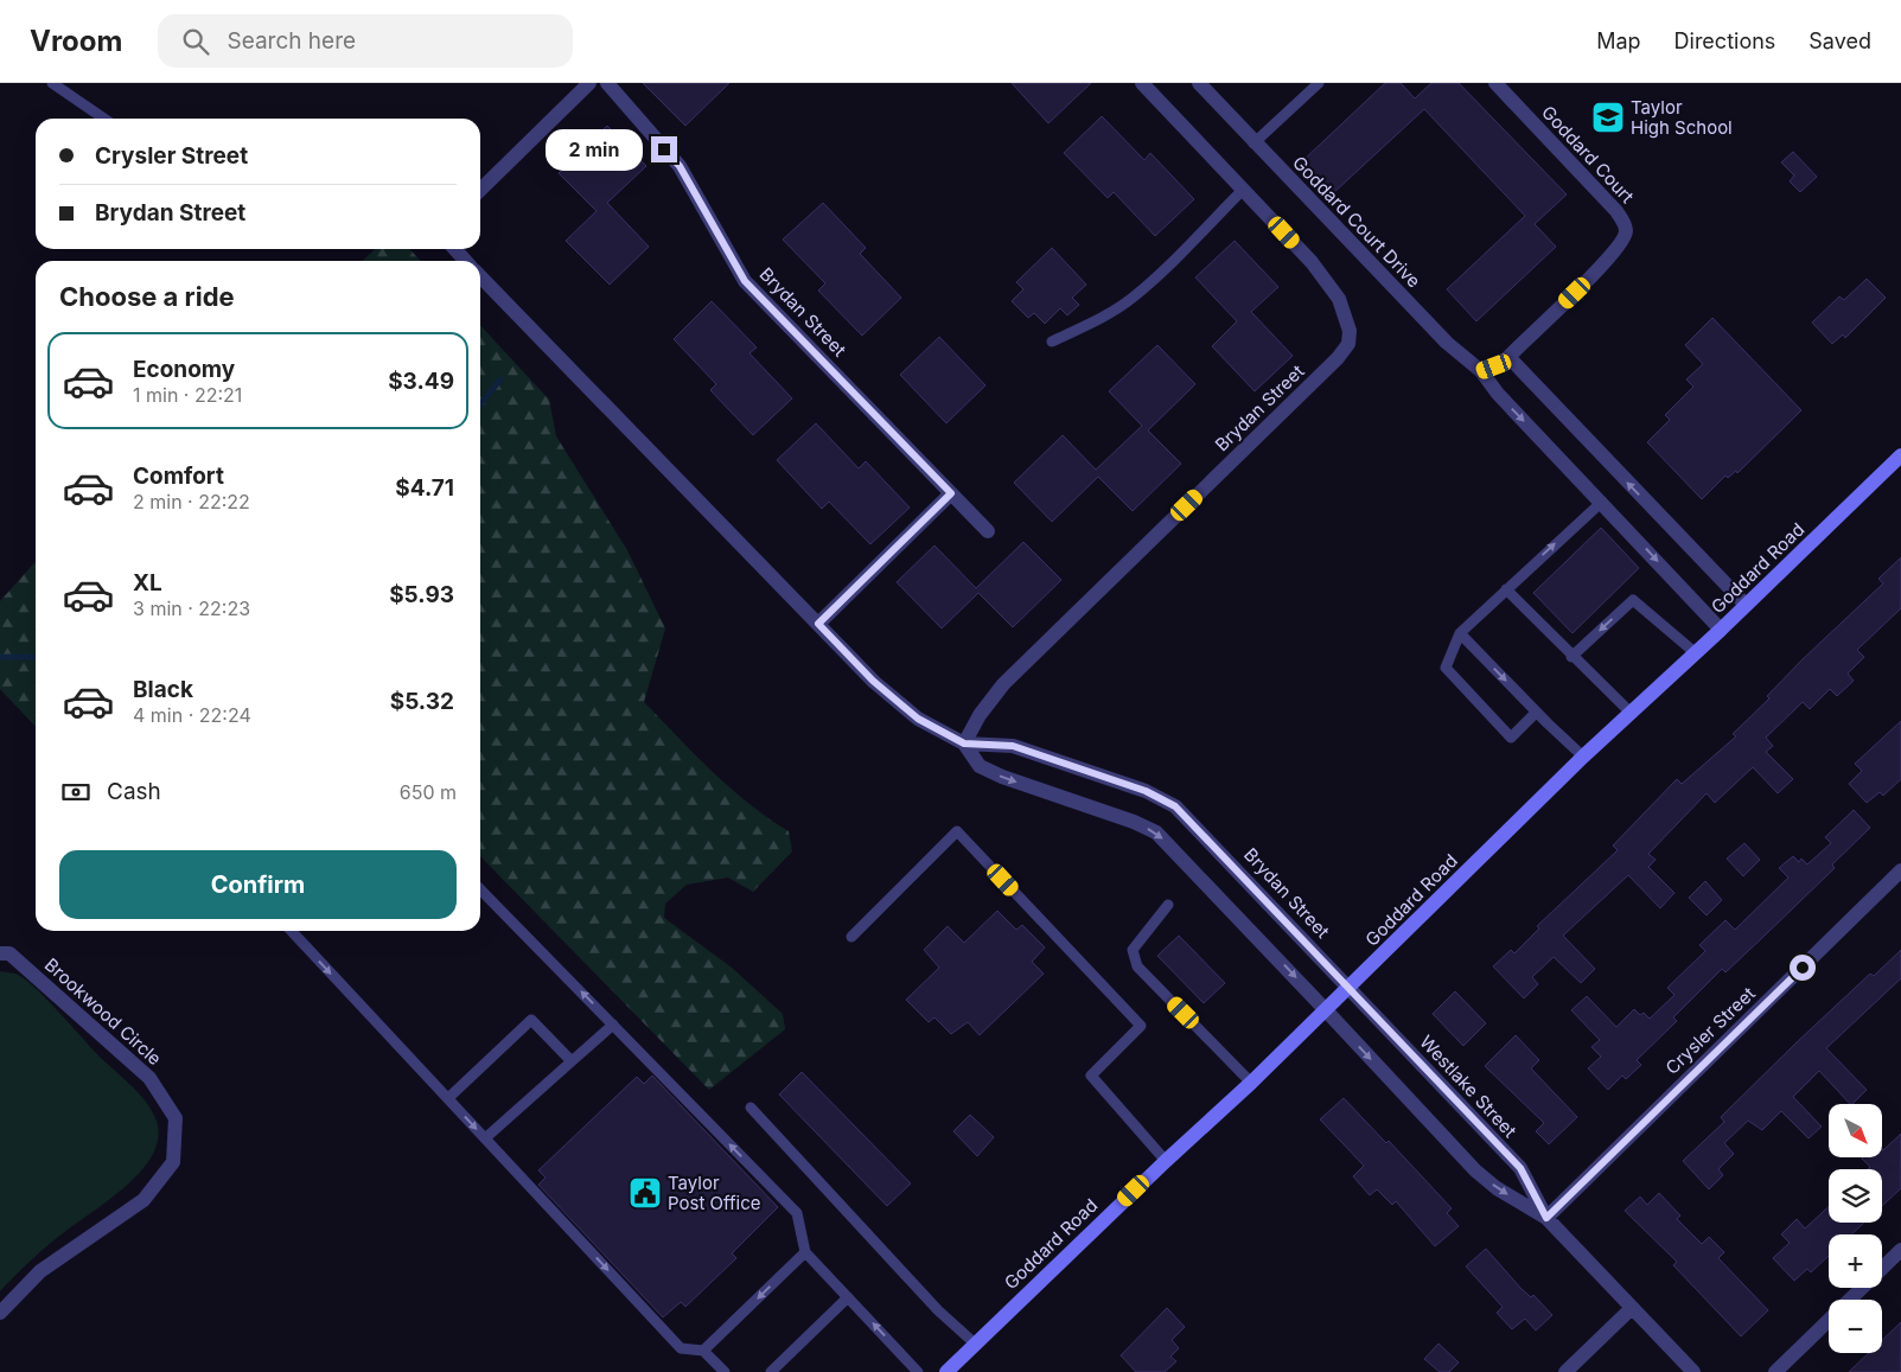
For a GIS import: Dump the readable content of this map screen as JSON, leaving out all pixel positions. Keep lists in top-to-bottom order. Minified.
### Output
{"streets":{"main road":["Goddard Road"],"street":["Goddard Court","Goddard Court Drive","Brydan Street","Brookwood Circle","Crysler Street","Westlake Street"]},"crossings":[["Goddard Court","Goddard Court Drive"],["Brydan Street","Goddard Road"],["Brydan Street","Westlake Street"],["Goddard Road","Westlake Street"],["Crysler Street","Westlake Street"]],"places":{"school or university":["Taylor High School"],"public building":["Taylor Post Office"]},"north":"bottom right","page":{"header":"Vroom","search":"Search here","nav":["Map","Directions","Saved"],"banner":["Crysler Street","Brydan Street"],"bubble":"2 min","heading":"Choose a ride","list":[{"name":"Economy","note":"1 min · 22:21","value":"$3.49"},{"name":"Comfort","note":"2 min · 22:22","value":"$4.71"},{"name":"XL","note":"3 min · 22:23","value":"$5.93"},{"name":"Black","note":"4 min · 22:24","value":"$5.32"}],"pay":["Cash","650 m"],"buttons":"Confirm","map_buttons":["+","−"]}}
